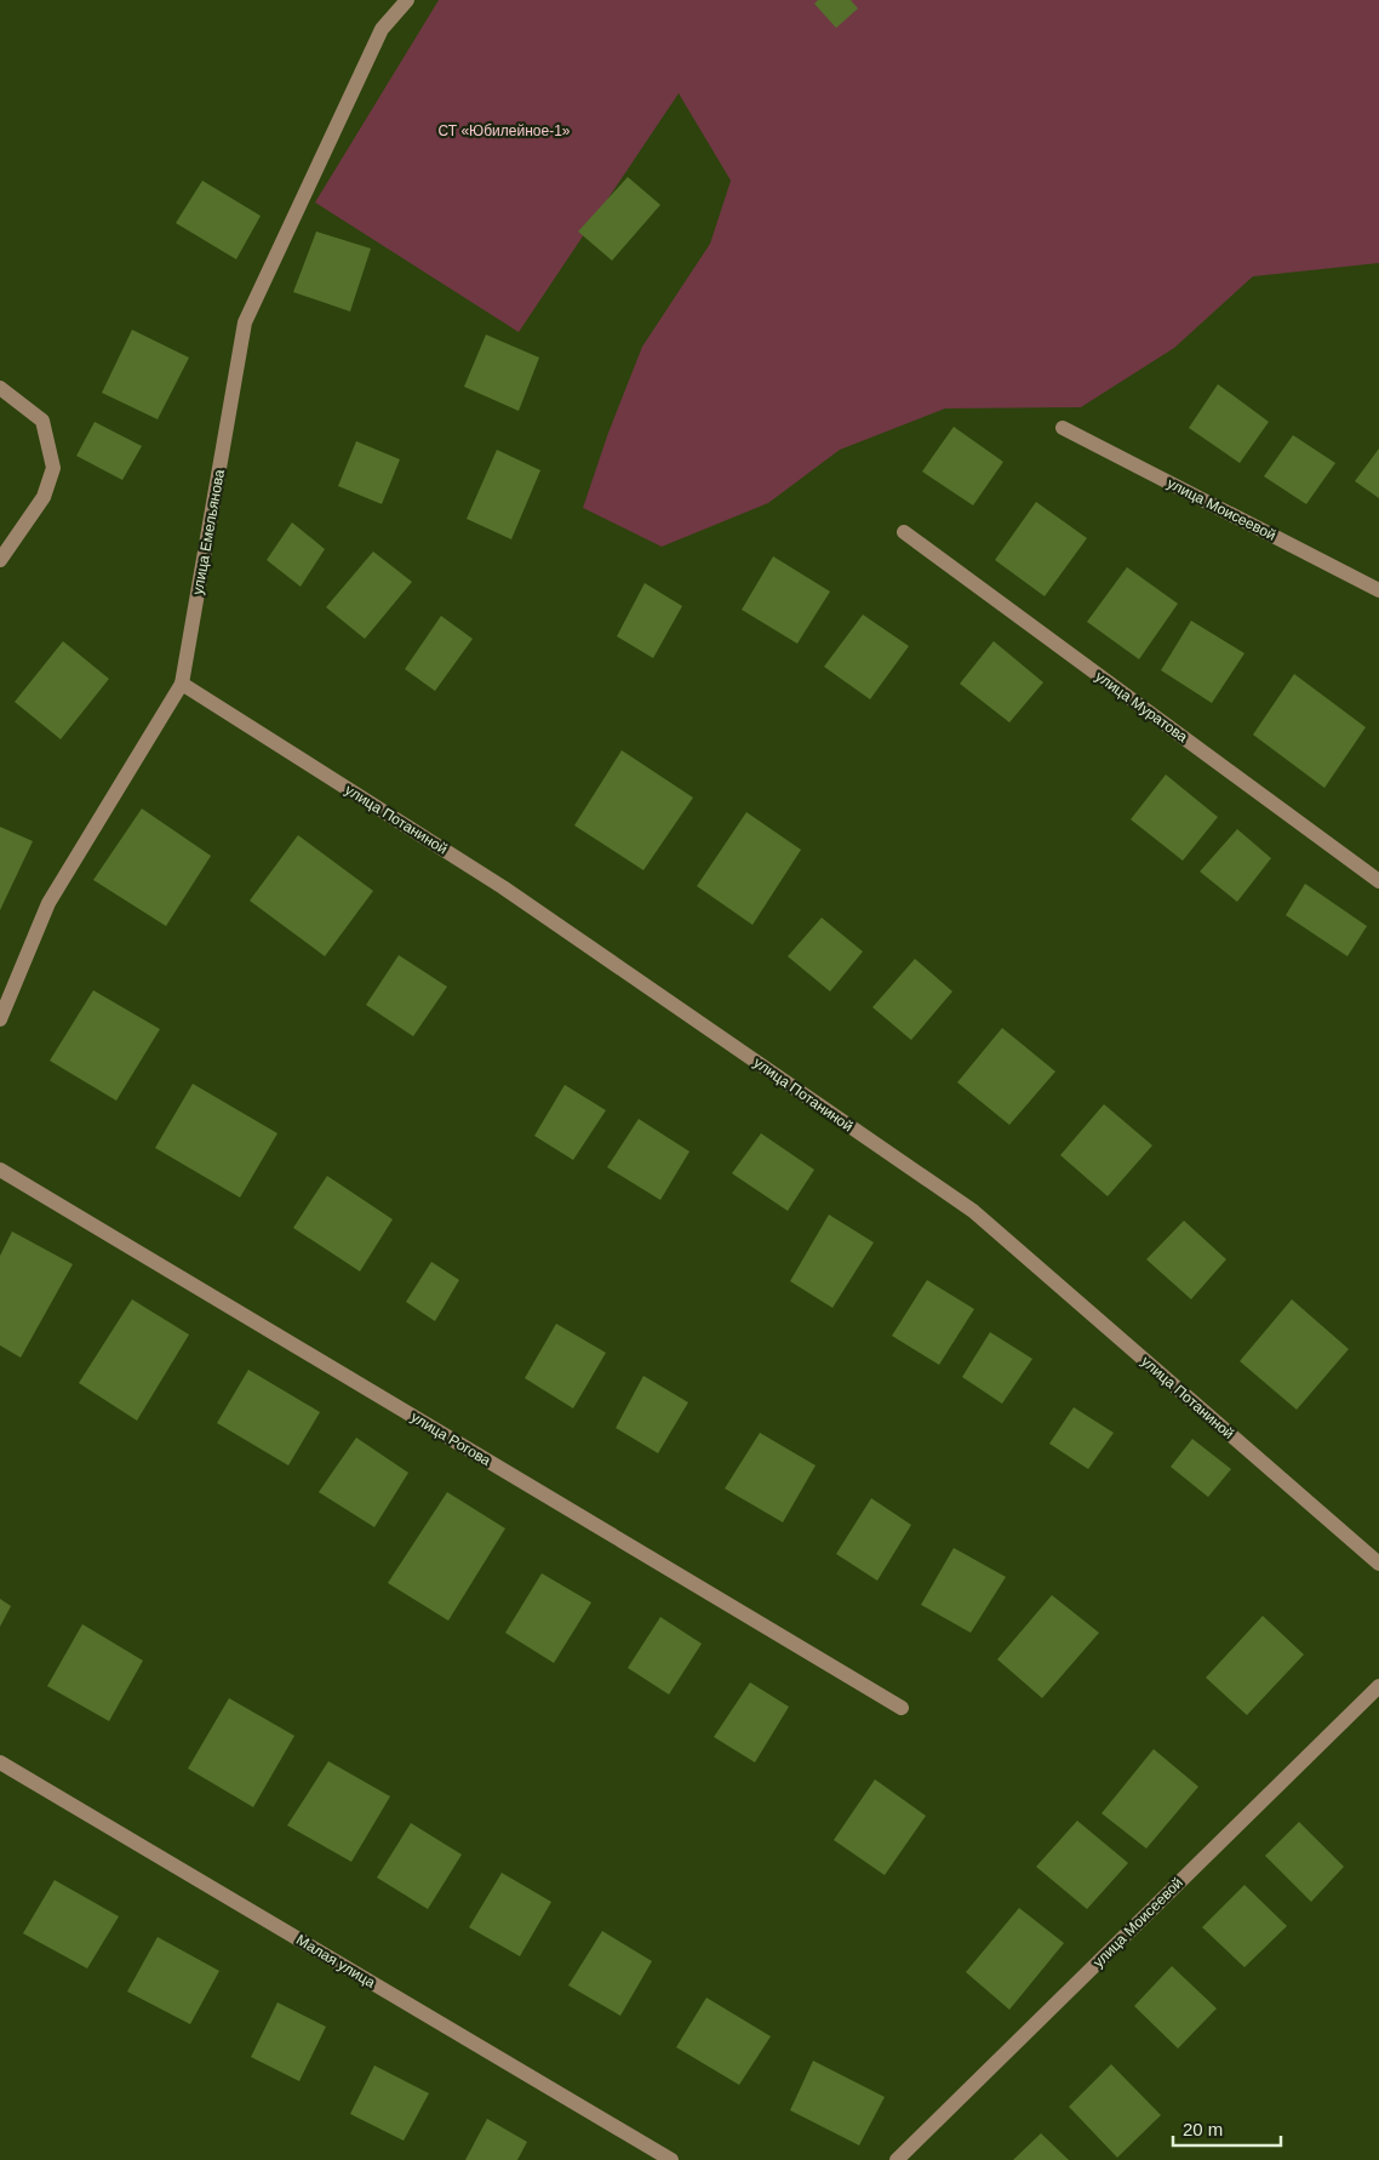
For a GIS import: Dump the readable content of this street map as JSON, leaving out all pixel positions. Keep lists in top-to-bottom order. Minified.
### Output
{"streets":{"street":["улица Моисеевой","улица Емельянова","улица Муратова","улица Потаниной","улица Рогова","Малая улица"]},"crossings":[["улица Емельянова","улица Потаниной"]],"parks":["СТ «Юбилейное-1»"],"scale_bar":"20 m"}
